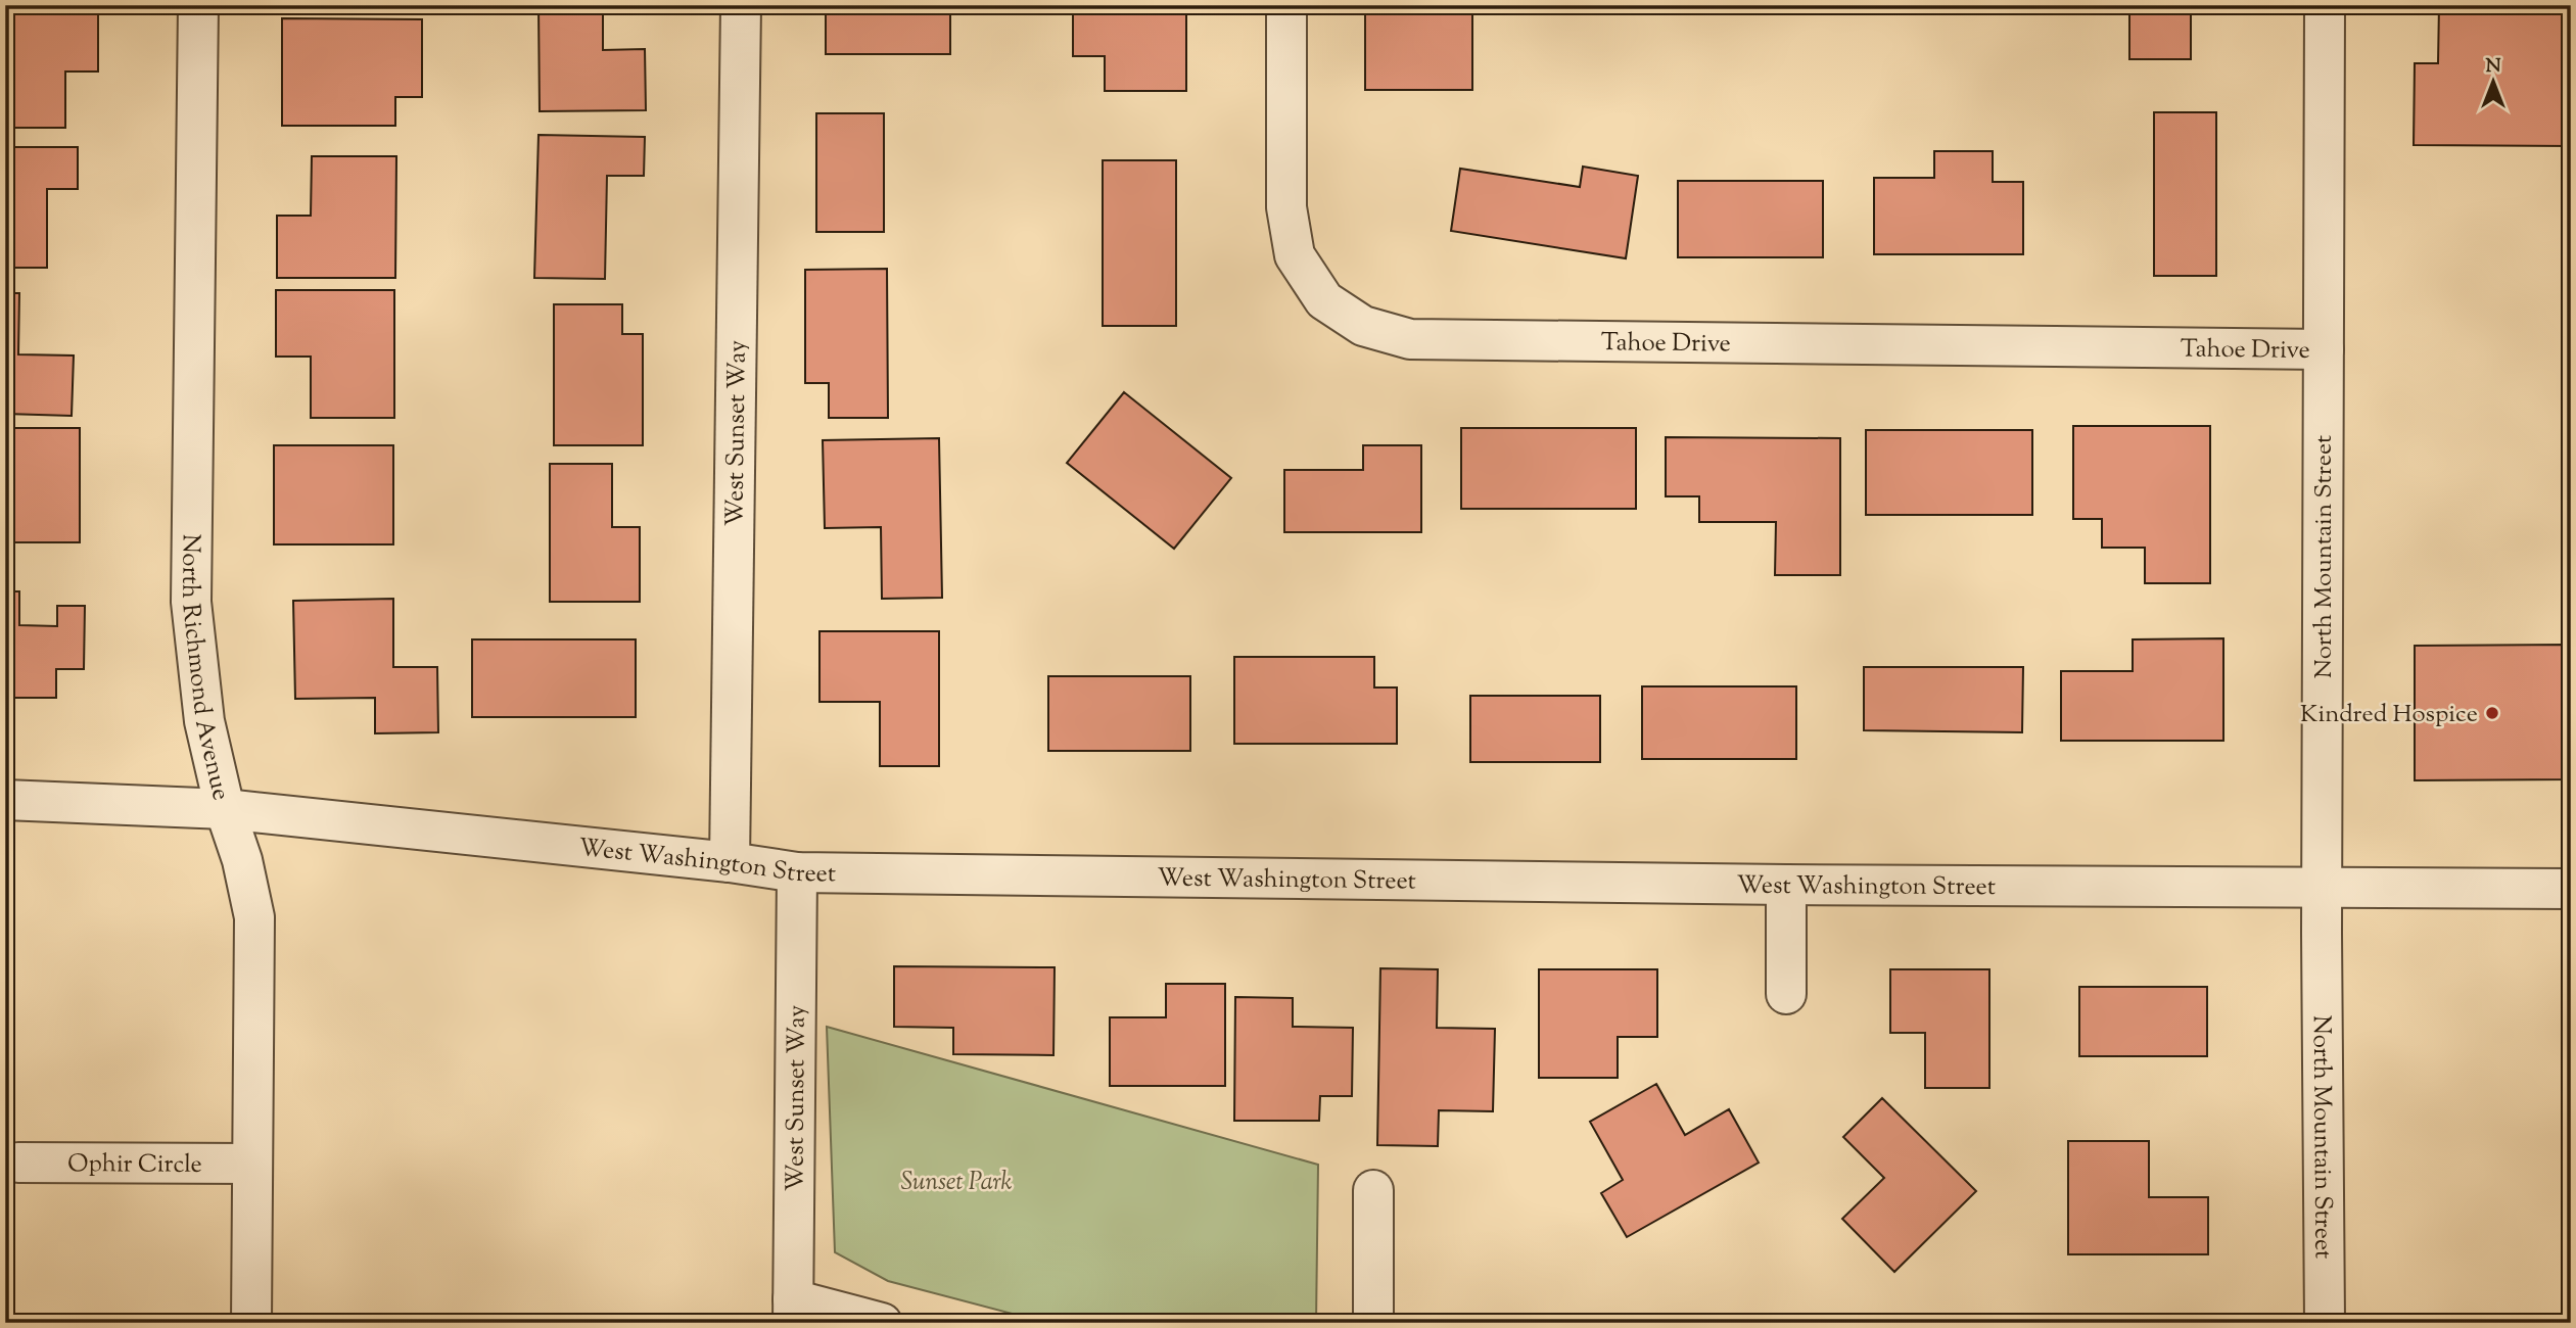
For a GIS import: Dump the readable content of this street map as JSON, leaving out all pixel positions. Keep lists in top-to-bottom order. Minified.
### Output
{"streets":{"street":["Tahoe Drive","West Sunset Way","North Mountain Street","North Richmond Avenue","West Washington Street","Ophir Circle"]},"crossings":[["Tahoe Drive","North Mountain Street"],["West Sunset Way","West Washington Street"],["North Mountain Street","West Washington Street"],["North Richmond Avenue","West Washington Street"],["North Richmond Avenue","Ophir Circle"]],"parks":["Sunset Park"],"places":["Kindred Hospice"],"north":"top"}
